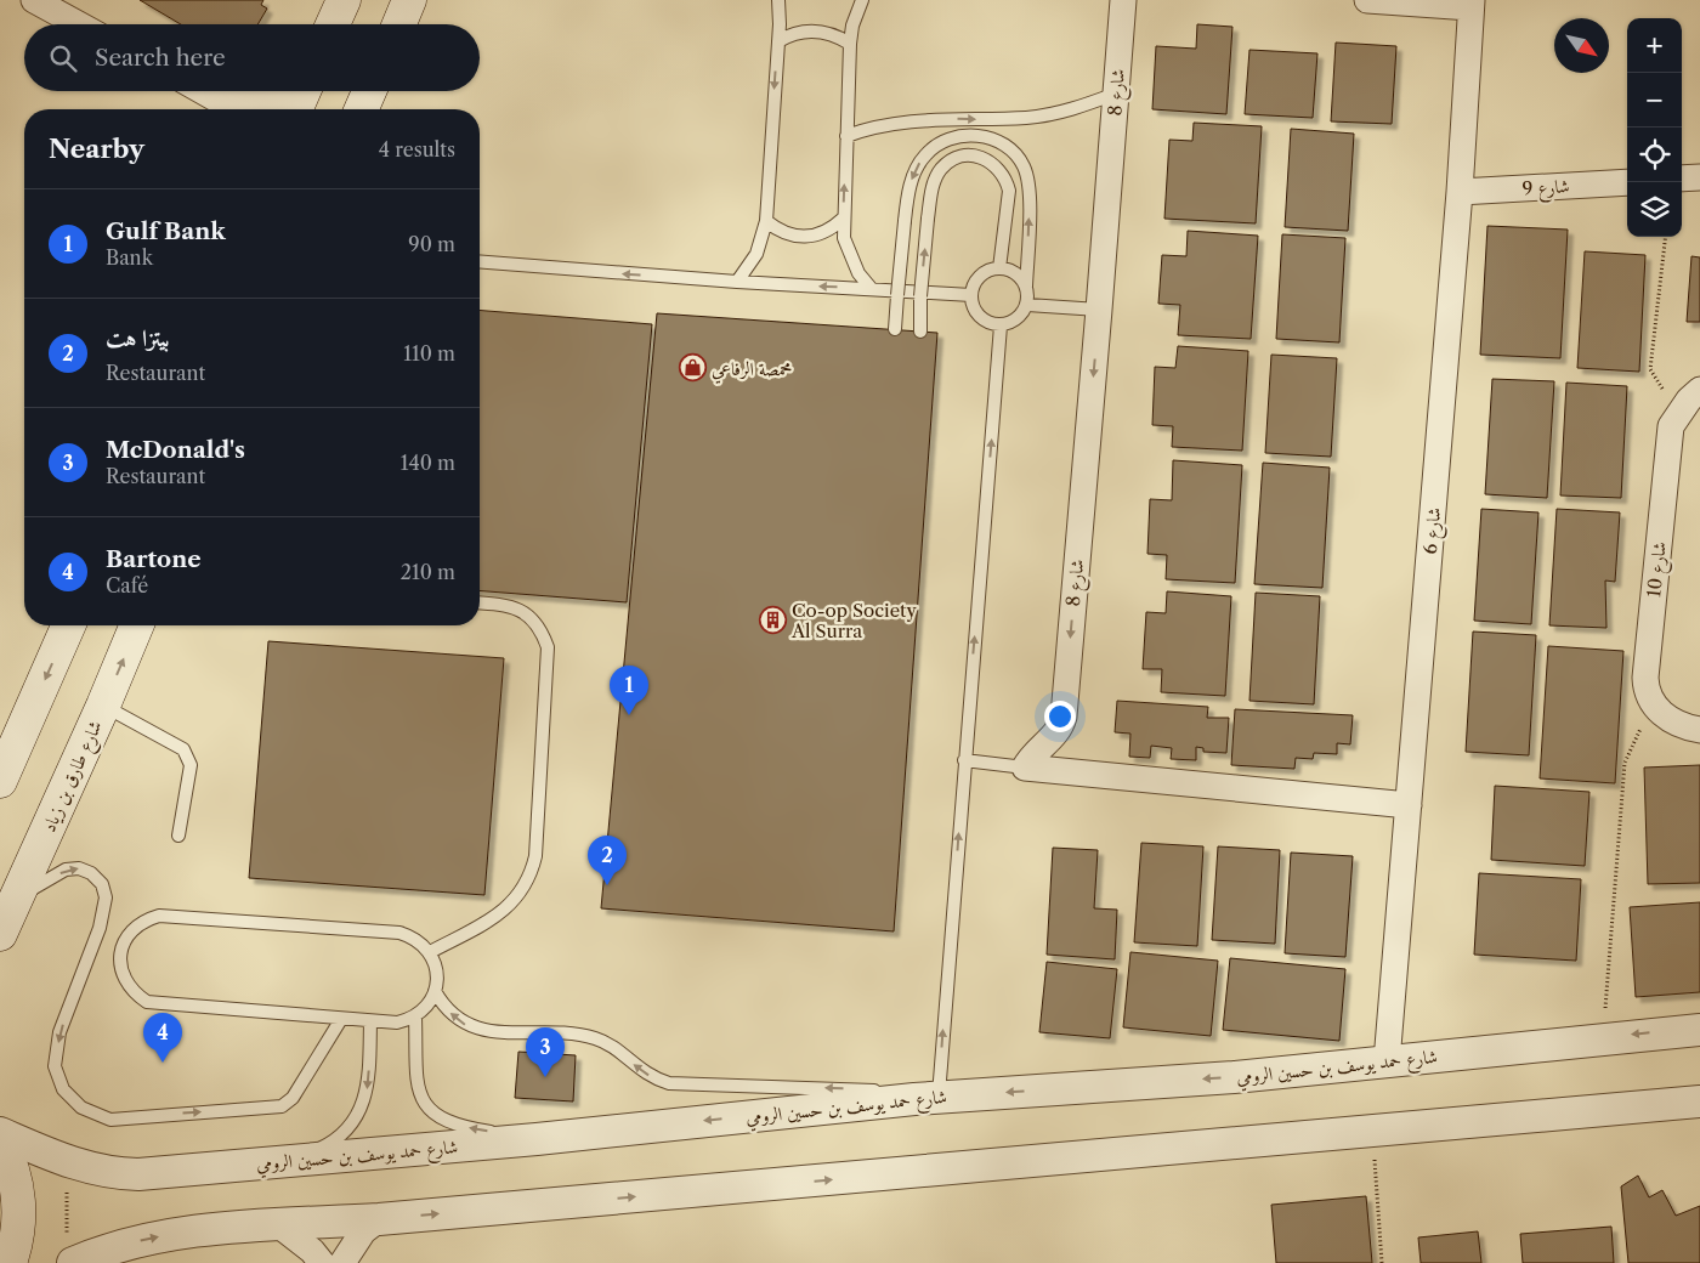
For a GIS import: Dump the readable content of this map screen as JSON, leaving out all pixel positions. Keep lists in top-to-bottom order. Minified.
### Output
{"streets":{"main road":["شارع طارق بن زياد"],"street":["شارع 8","شارع 9","شارع 6","شارع 10","شارع حمد يوسف بن حسين الرومي"]},"crossings":[["شارع 9","شارع 6"],["شارع 6","شارع حمد يوسف بن حسين الرومي"]],"one_way":["شارع 8"],"places":{"shop":["محمصة الرفاعي"],"building":["Co-op Society Al Surra"]},"north":"bottom right","page":{"map_buttons":["+","−"],"search":"Search here","heading":["Nearby","4 results"],"list":[{"mark":"1","name":"Gulf Bank","note":"Bank","value":"90 m"},{"mark":"2","name":"بيتزا هت","note":"Restaurant","value":"110 m"},{"mark":"3","name":"McDonald's","note":"Restaurant","value":"140 m"},{"mark":"4","name":"Bartone","note":"Café","value":"210 m"}],"pins":["1","2","4","3"]}}
